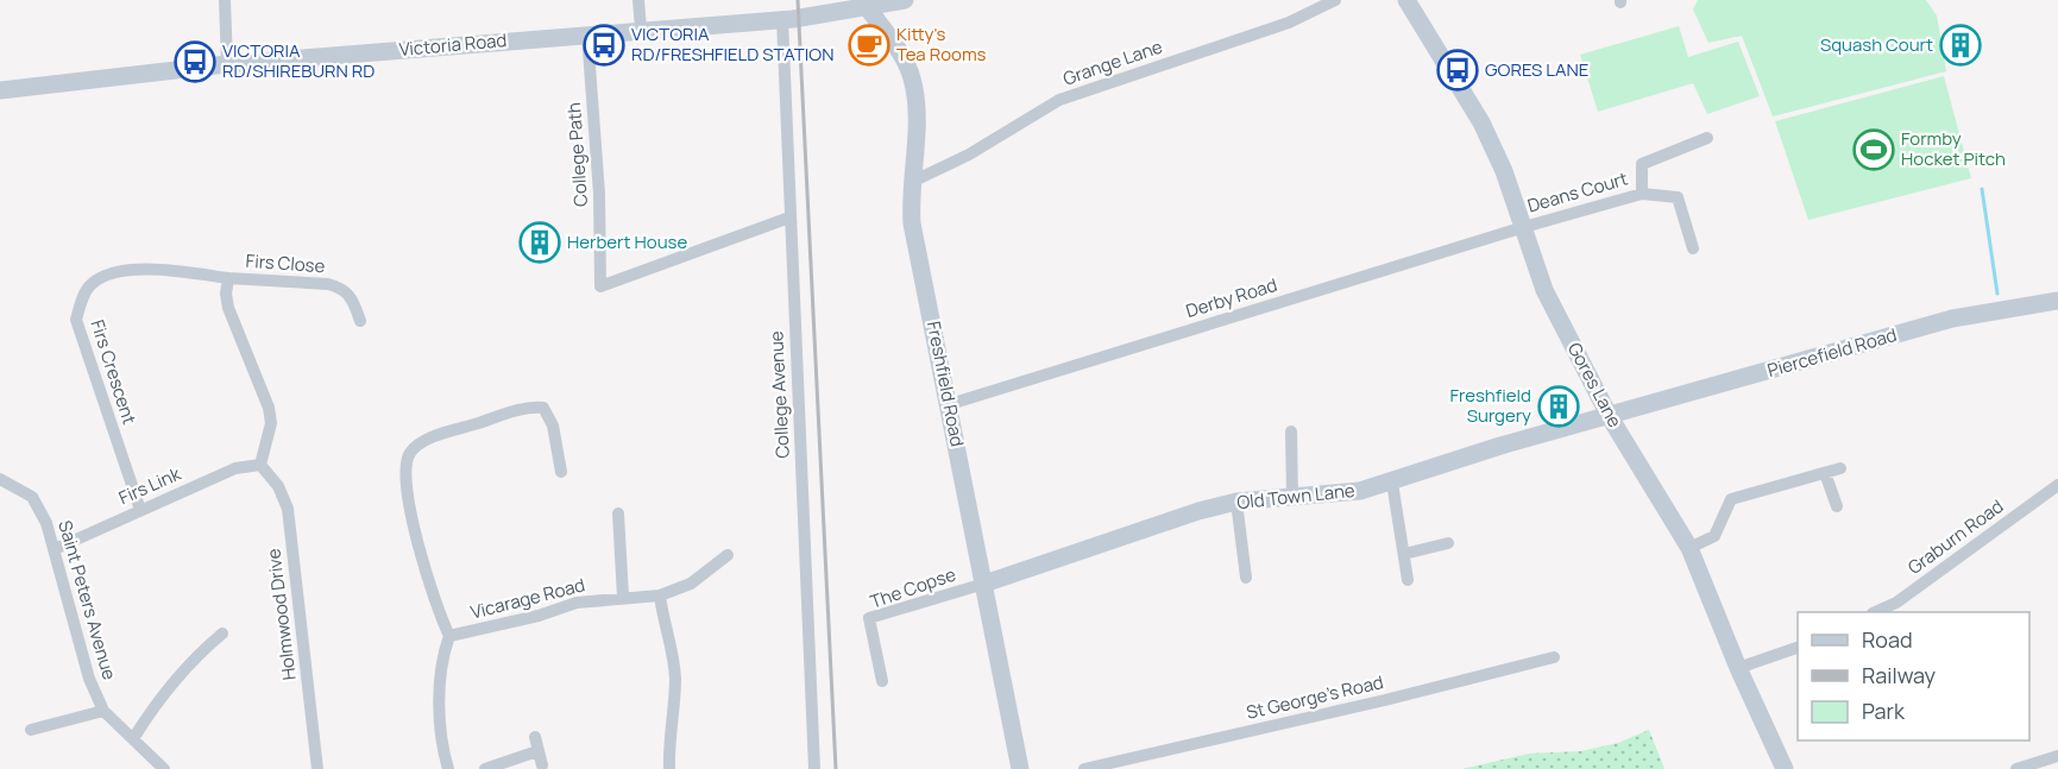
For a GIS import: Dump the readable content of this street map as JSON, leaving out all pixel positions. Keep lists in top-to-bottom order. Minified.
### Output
{"streets":{"street":["Victoria Road","Grange Lane","College Path","Deans Court","Firs Close","Derby Road","Piercefield Road","Firs Crescent","Freshfield Road","Gores Lane","College Avenue","Firs Link","Old Town Lane","Graburn Road","The Copse","Vicarage Road","Saint Peters Avenue","Holmwood Drive","St George's Road"]},"crossings":[["Victoria Road","College Path"],["Victoria Road","Freshfield Road"],["Victoria Road","College Avenue"],["Grange Lane","Freshfield Road"],["College Path","College Avenue"],["Deans Court","Derby Road"],["Deans Court","Gores Lane"],["Firs Close","Firs Crescent"],["Derby Road","Freshfield Road"],["Derby Road","Gores Lane"],["Piercefield Road","Gores Lane"],["Piercefield Road","Old Town Lane"],["Firs Crescent","Firs Link"],["Freshfield Road","Old Town Lane"],["Freshfield Road","The Copse"],["Gores Lane","Old Town Lane"],["Firs Link","Saint Peters Avenue"],["Firs Link","Holmwood Drive"],["Old Town Lane","The Copse"]],"places":{"bus stop":["VICTORIA RD/FRESHFIELD STATION","VICTORIA RD/SHIREBURN RD","GORES LANE"],"cafe":["Kitty's Tea Rooms"],"building":["Squash Court","Herbert House","Freshfield Surgery"],"sports":["Formby Hocket Pitch"]},"legend":["Road","Railway","Park"]}
